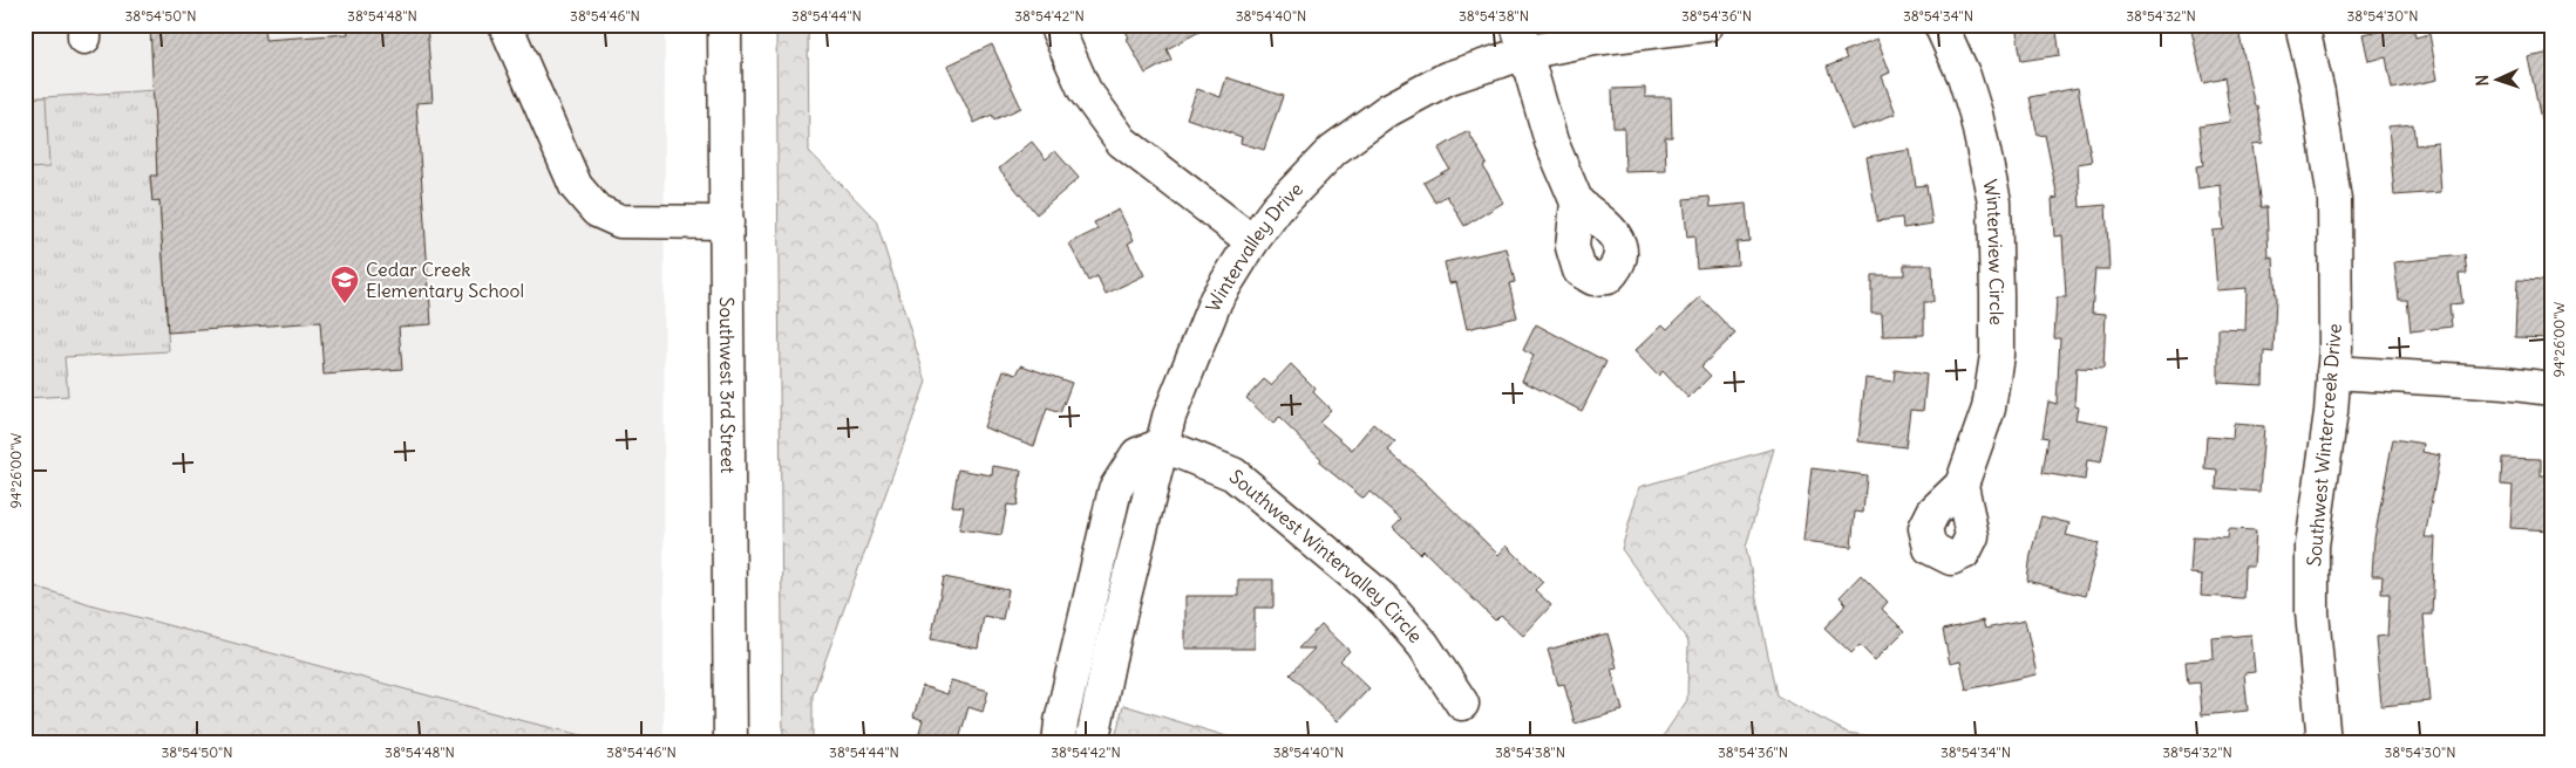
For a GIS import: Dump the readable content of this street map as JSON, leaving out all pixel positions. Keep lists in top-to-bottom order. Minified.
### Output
{"streets":{"street":["Wintervalley Drive","Winterview Circle","Southwest 3rd Street","Southwest Wintercreek Drive","Southwest Wintervalley Circle"]},"crossings":[["Wintervalley Drive","Southwest Wintervalley Circle"]],"places":{"school or university":["Cedar Creek Elementary School"]},"north":"left","coordinates":["38°54'50\"N","38°54'48\"N","38°54'46\"N","38°54'44\"N","38°54'42\"N","38°54'40\"N","38°54'38\"N","38°54'36\"N","38°54'34\"N","38°54'32\"N","38°54'30\"N","94°26'00\"W"]}
